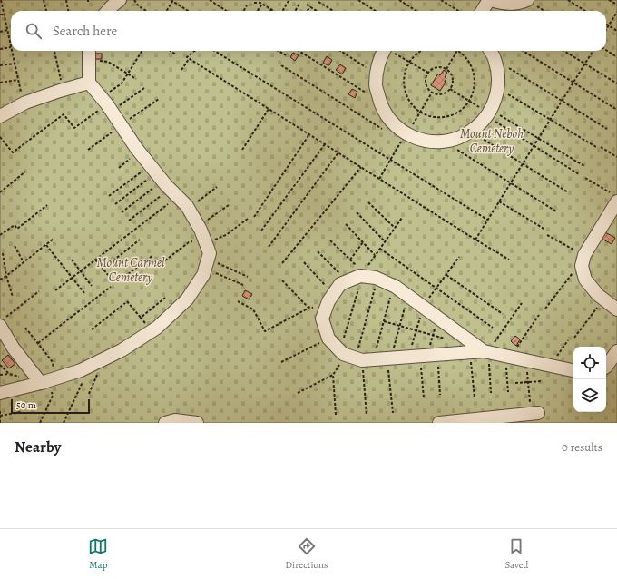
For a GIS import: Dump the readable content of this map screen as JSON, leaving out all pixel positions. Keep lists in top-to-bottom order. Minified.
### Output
{"parks":["Mount Neboh Cemetery","Mount Carmel Cemetery"],"scale_bar":"50 m","page":{"search":"Search here","scale":"50 m","heading":["Nearby","0 results"],"nav":["Map","Directions","Saved"]}}
